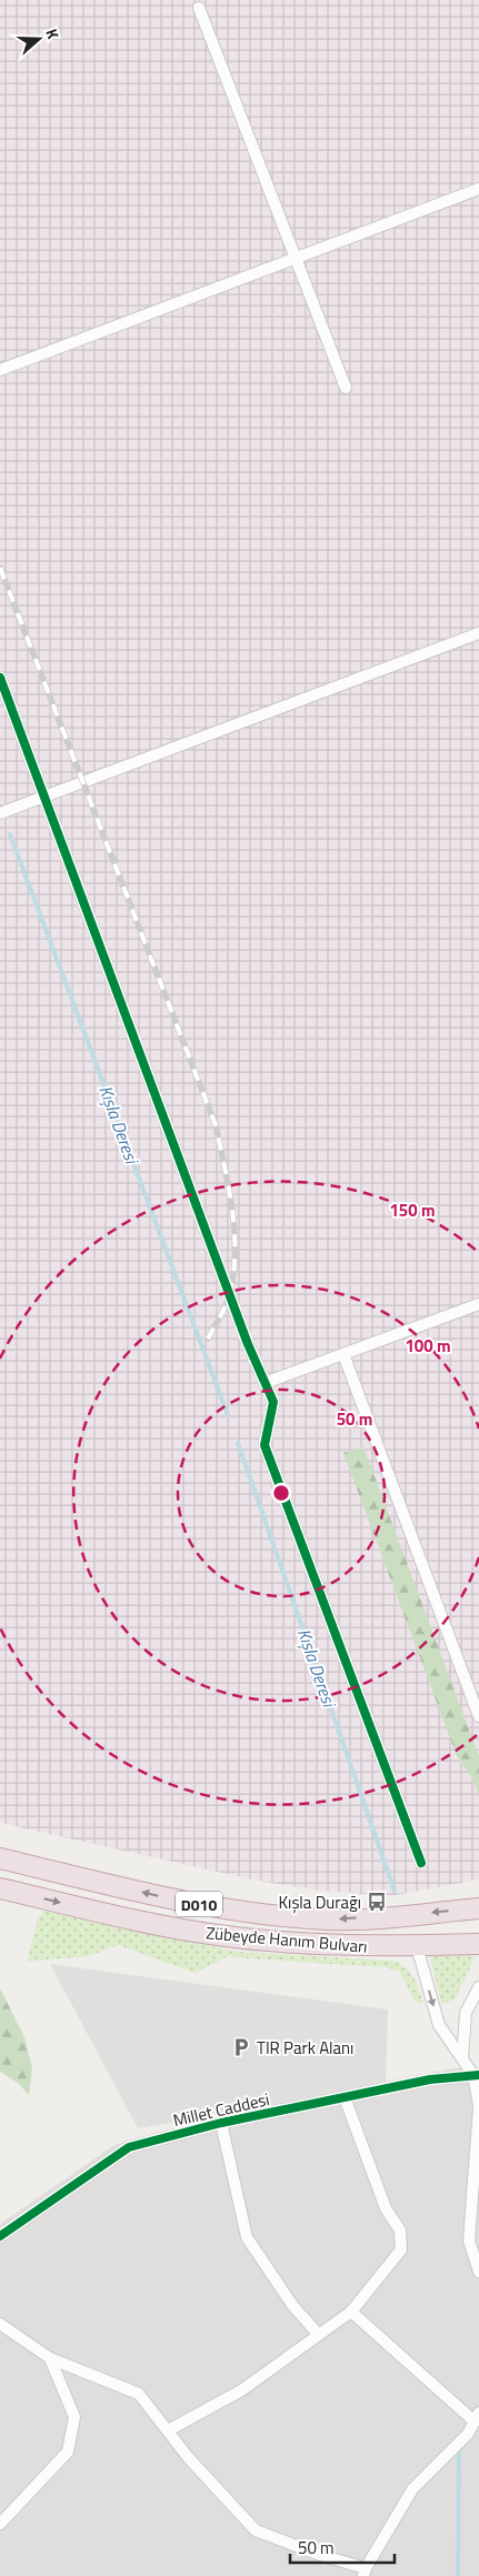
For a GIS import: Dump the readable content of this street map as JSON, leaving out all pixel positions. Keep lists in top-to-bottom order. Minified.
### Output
{"streets":{"highway":["D010","Zübeyde Hanım Bulvarı"],"street":["Millet Caddesi"]},"water":["Kışla Deresi"],"places":{"bus stop":["Kışla Durağı"],"parking":["TIR Park Alanı"]},"scale_bar":"50 m","north":"right","rings":["150 m","100 m","50 m"]}
